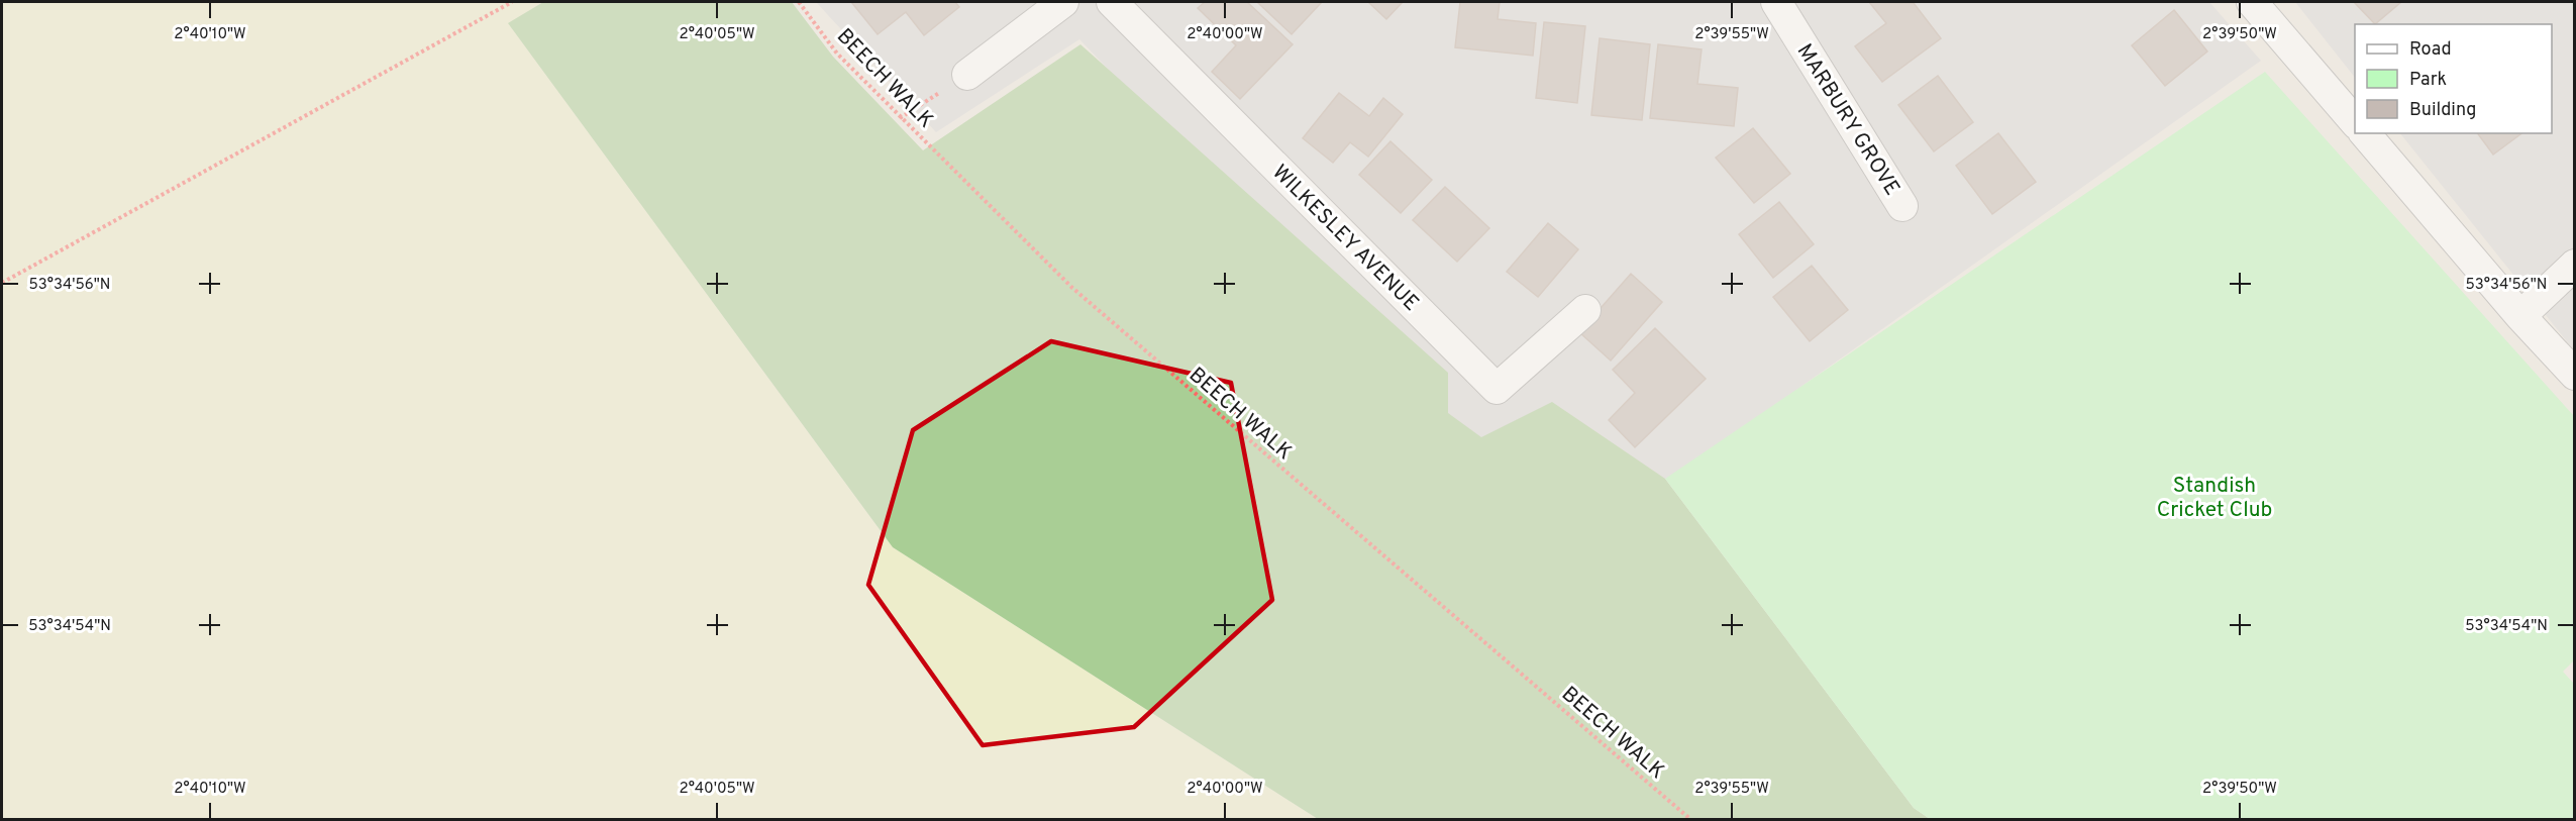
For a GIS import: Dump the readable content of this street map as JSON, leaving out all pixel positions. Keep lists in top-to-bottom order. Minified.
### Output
{"streets":{"street":["MARBURY GROVE","WILKESLEY AVENUE"],"path":["BEECH WALK"]},"parks":["Standish Cricket Club"],"legend":["Road","Park","Building"],"coordinates":["2°40'10\"W","2°40'05\"W","2°40'00\"W","2°39'55\"W","2°39'50\"W","53°34'56\"N","53°34'54\"N"]}
